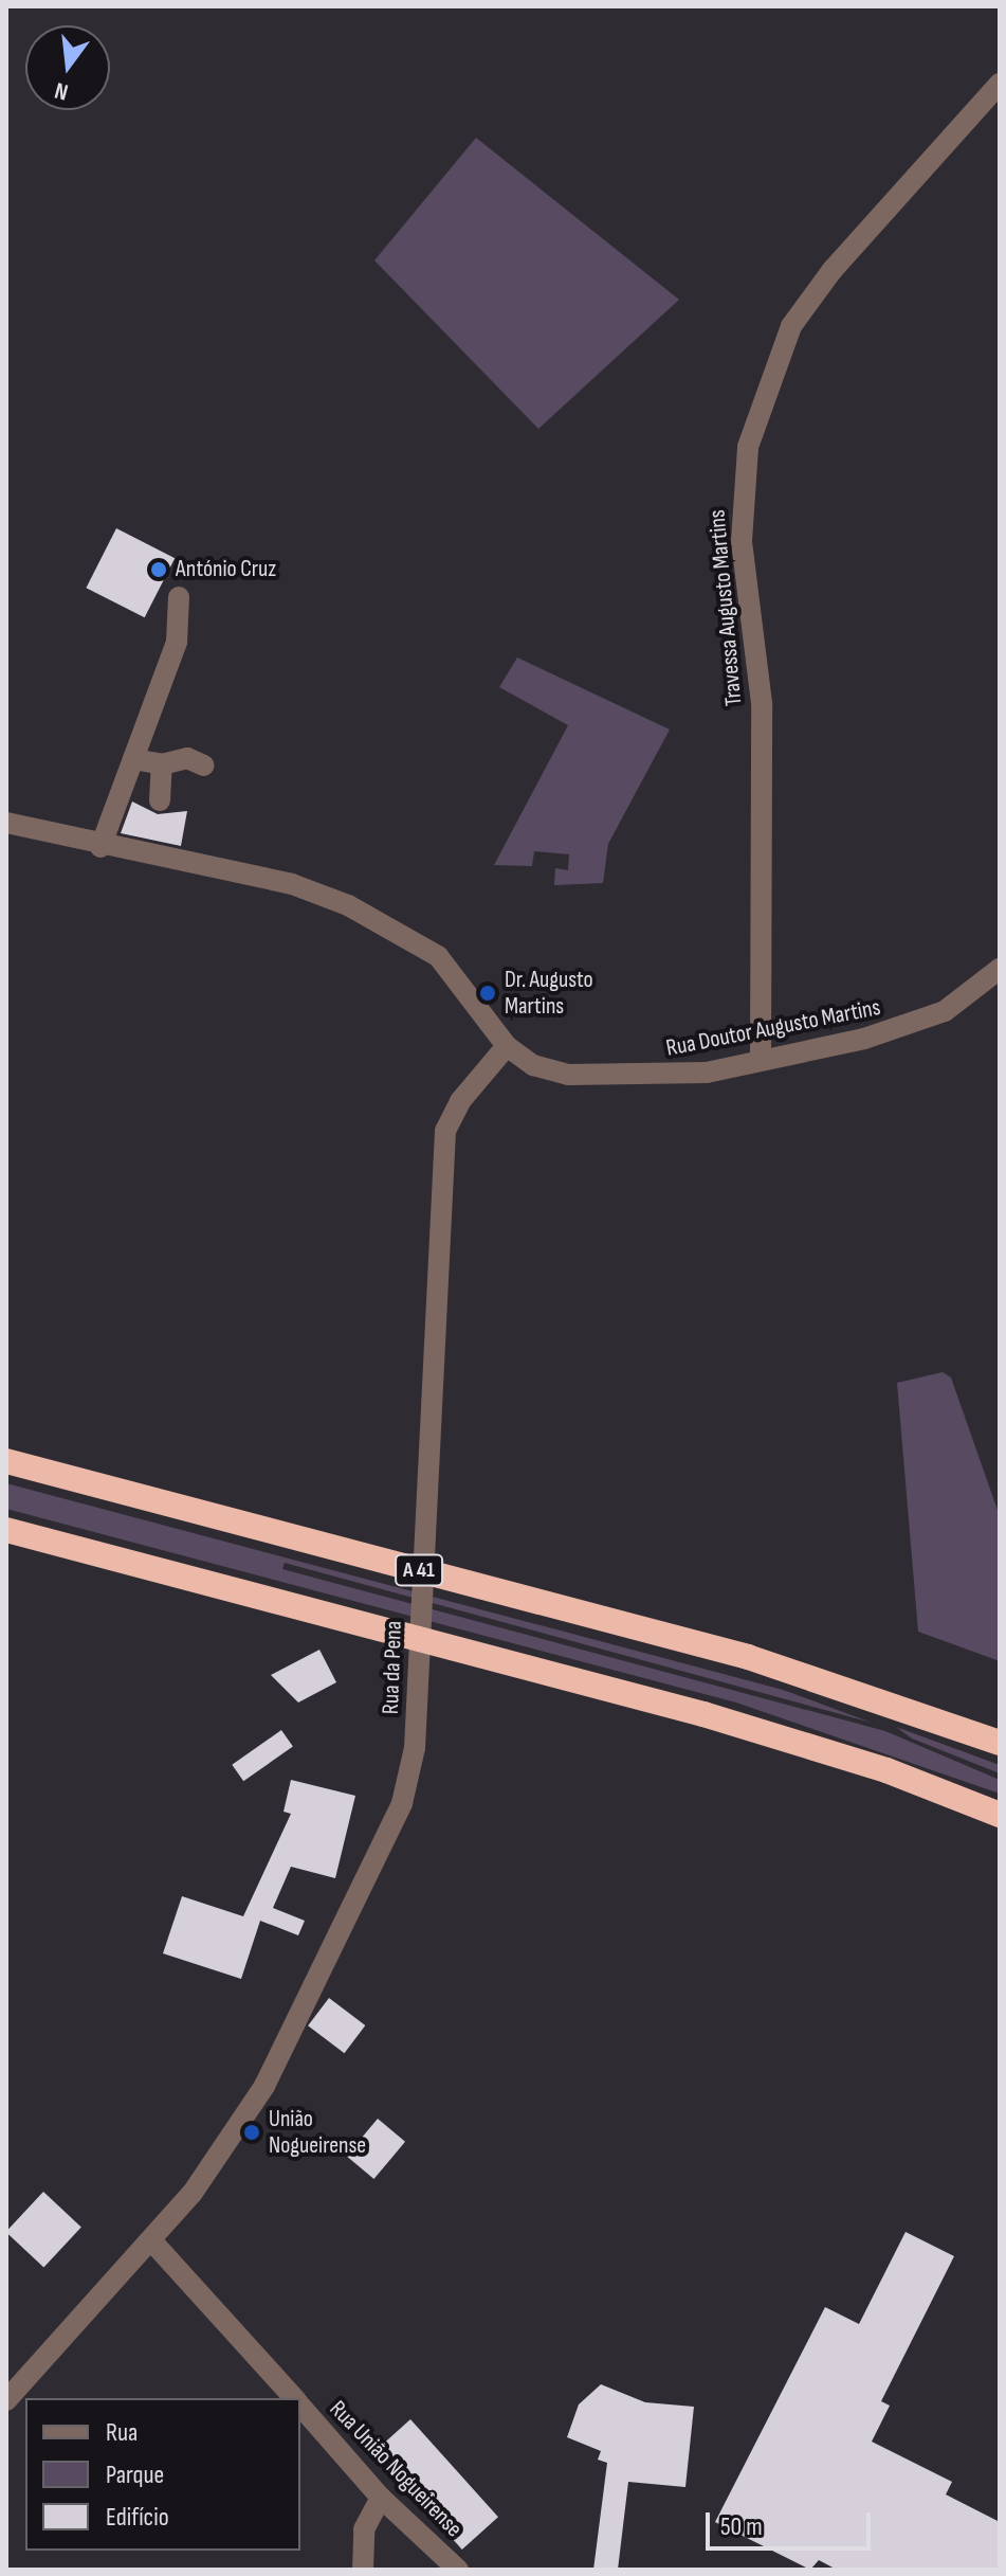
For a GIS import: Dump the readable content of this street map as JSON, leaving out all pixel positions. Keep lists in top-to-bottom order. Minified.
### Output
{"streets":{"highway":["A 41"],"street":["Travessa Augusto Martins","Rua Doutor Augusto Martins","Rua da Pena","Rua União Nogueirense"]},"crossings":[["Travessa Augusto Martins","Rua Doutor Augusto Martins"],["Rua Doutor Augusto Martins","Rua da Pena"],["Rua da Pena","Rua União Nogueirense"]],"places":["António Cruz","Dr. Augusto Martins","União Nogueirense"],"legend":["Rua","Parque","Edifício"],"scale_bar":"50 m","north":"bottom"}
